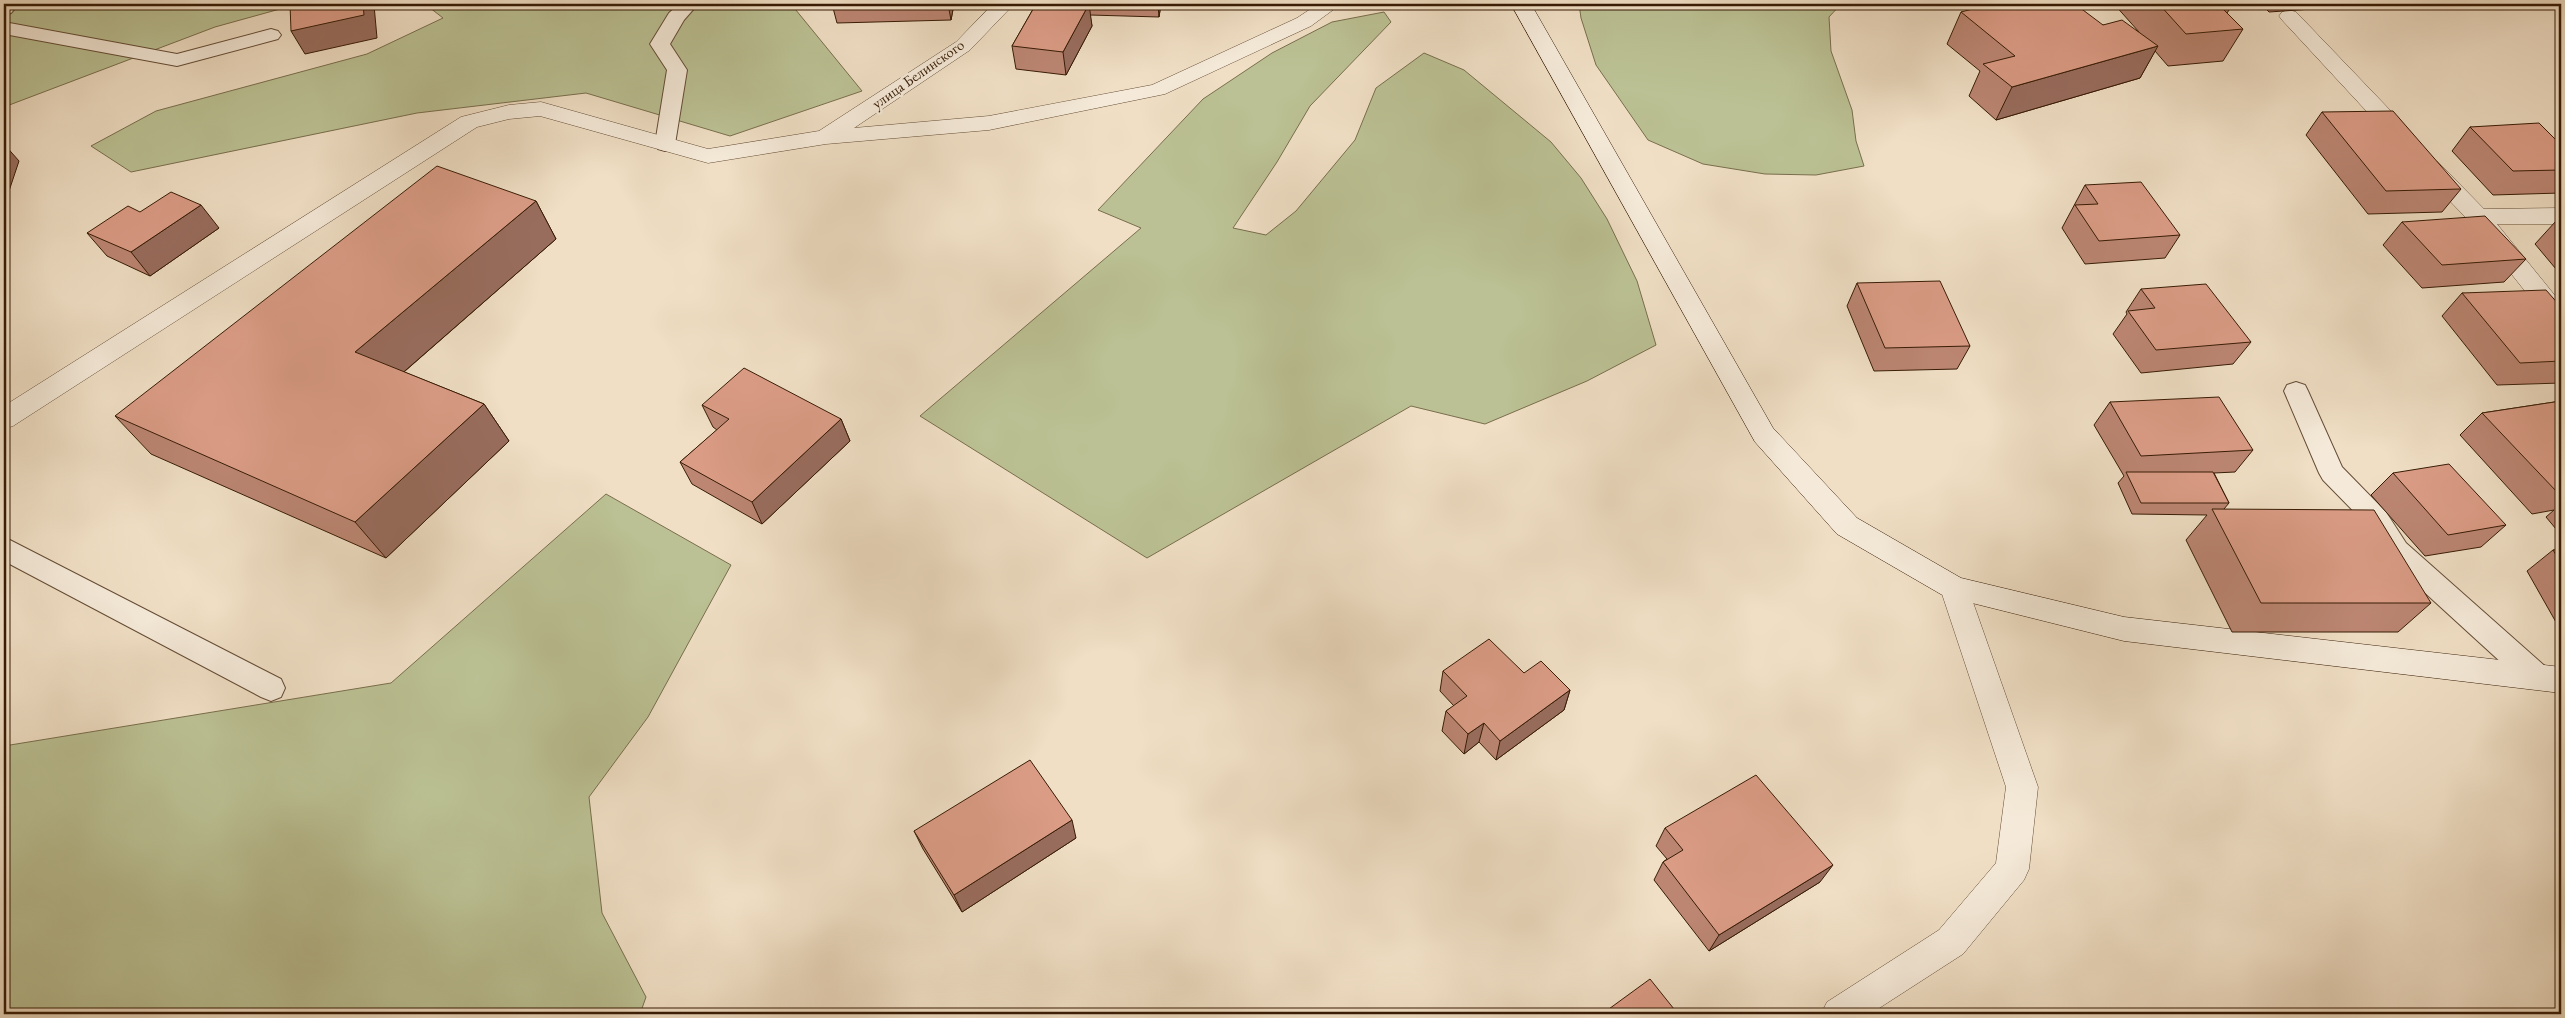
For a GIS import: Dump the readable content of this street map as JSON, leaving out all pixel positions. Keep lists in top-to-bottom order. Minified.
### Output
{"streets":{"street":["улица Белинского"]}}
